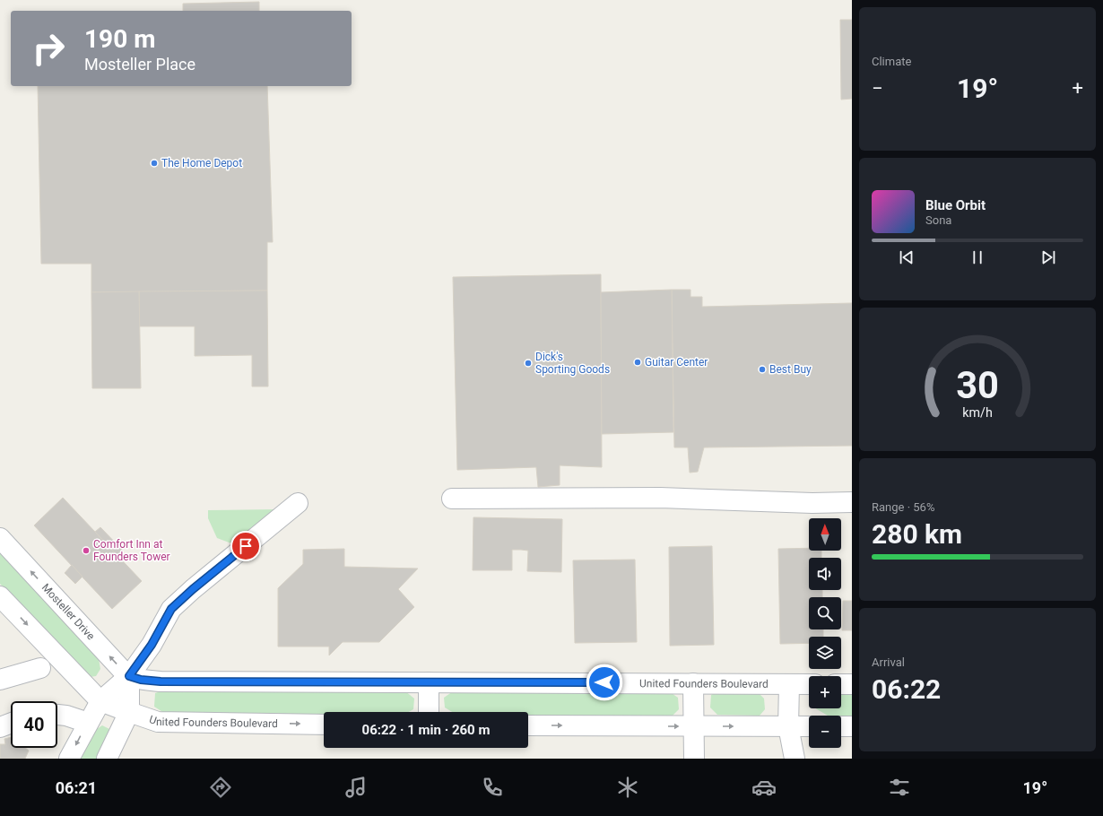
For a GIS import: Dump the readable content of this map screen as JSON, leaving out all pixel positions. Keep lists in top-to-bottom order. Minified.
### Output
{"streets":{"street":["Mosteller Drive","United Founders Boulevard"]},"crossings":[["Mosteller Drive","United Founders Boulevard"]],"places":["The Home Depot","Guitar Center","Dick's Sporting Goods","Best Buy","Comfort Inn at Founders Tower"],"north":"top","page":{"tile":["Climate",["Range · 56%","280 km"],["Arrival","06:22"]],"turn":["190 m","Mosteller Place"],"heat":["−","19°","+"],"song":["Blue Orbit","Sona"],"map_buttons":["+","−"],"limit":"40","trip":"06:22 · 1 min · 260 m","tabs":["06:21","19°"],"gauge":["30","km/h"]}}
